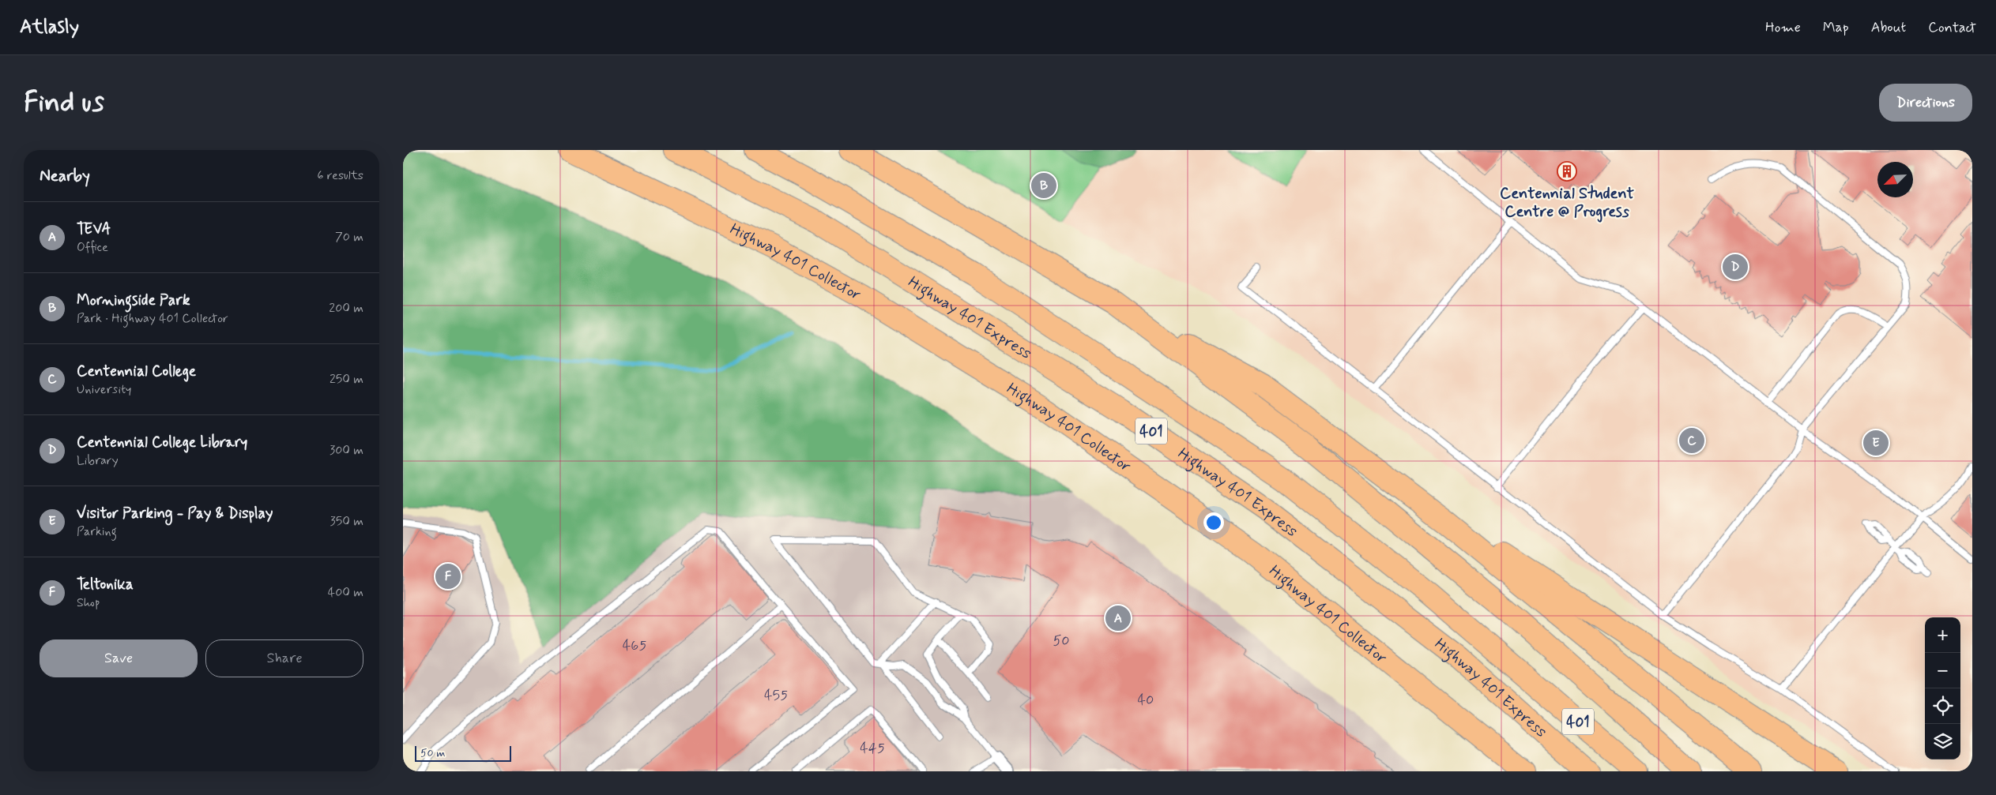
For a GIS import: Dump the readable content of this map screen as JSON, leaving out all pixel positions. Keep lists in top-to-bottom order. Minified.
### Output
{"streets":{"highway":["Highway 401 Collector","Highway 401 Express","401"]},"places":{"building":["Centennial Student Centre @ Progress"]},"house_numbers":["50","465","455","40","445"],"scale_bar":"50 m","north":"bottom left","page":{"header":"Atlasly","nav":["Home","Map","About","Contact"],"buttons":["Directions",["Save","Share"]],"title":"Find us","heading":["Nearby","6 results"],"pins":["B","D","C","E","F","A"],"list":[{"mark":"A","name":"TEVA","note":"Office","value":"70 m"},{"mark":"B","name":"Morningside Park","note":"Park · Highway 401 Collector","value":"200 m"},{"mark":"C","name":"Centennial College","note":"University","value":"250 m"},{"mark":"D","name":"Centennial College Library","note":"Library","value":"300 m"},{"mark":"E","name":"Visitor Parking - Pay & Display","note":"Parking","value":"350 m"},{"mark":"F","name":"Teltonika","note":"Shop","value":"400 m"}],"map_buttons":["+","−"],"scale":"50 m"}}
